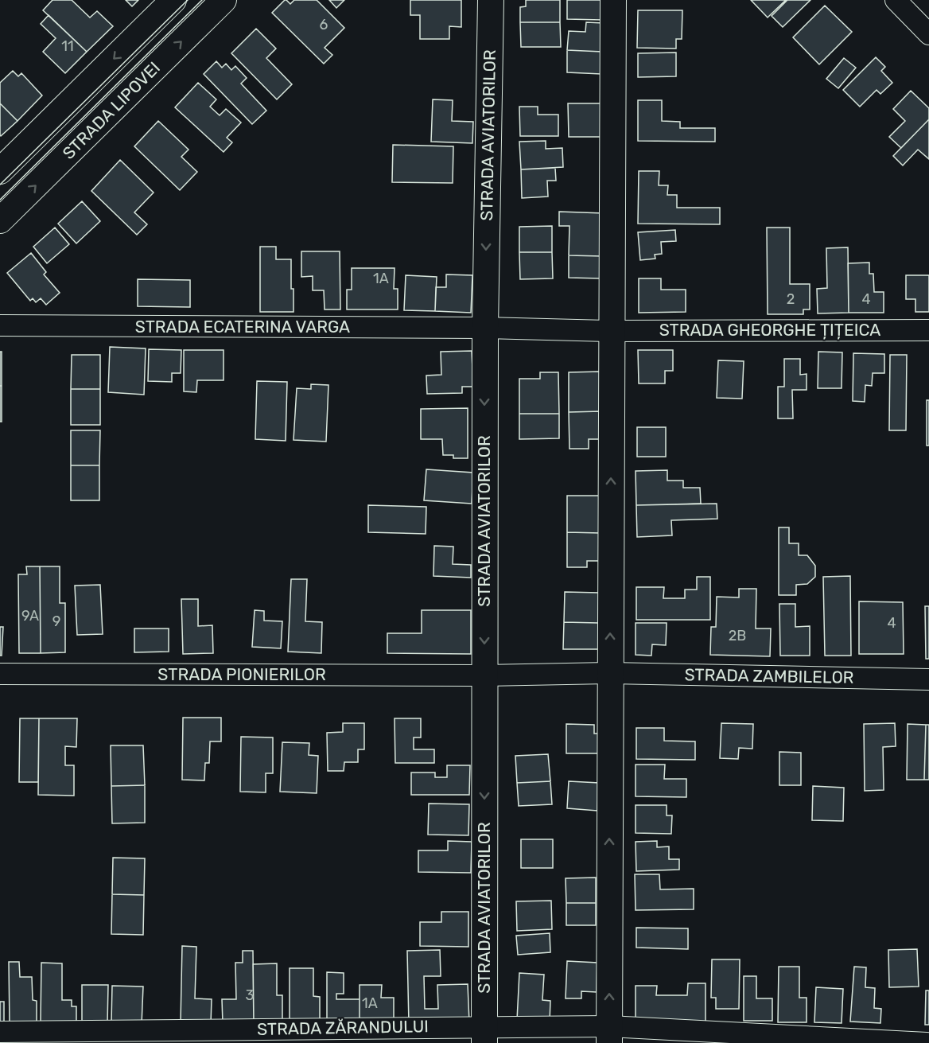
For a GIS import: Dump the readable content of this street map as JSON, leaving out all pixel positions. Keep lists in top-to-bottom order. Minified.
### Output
{"streets":{"street":["STRADA LIPOVEI","STRADA AVIATORILOR","STRADA ECATERINA VARGA","STRADA GHEORGHE ȚIȚEICA","STRADA PIONIERILOR","STRADA ZAMBILELOR","STRADA ZĂRANDULUI"]},"crossings":[["STRADA AVIATORILOR","STRADA ECATERINA VARGA"],["STRADA AVIATORILOR","STRADA PIONIERILOR"],["STRADA AVIATORILOR","STRADA ZAMBILELOR"],["STRADA AVIATORILOR","STRADA ZĂRANDULUI"],["STRADA ECATERINA VARGA","STRADA GHEORGHE ȚIȚEICA"],["STRADA PIONIERILOR","STRADA ZAMBILELOR"]],"house_numbers":["6","11","1A","2","4","9A","9","4","2B","3","1A"]}
